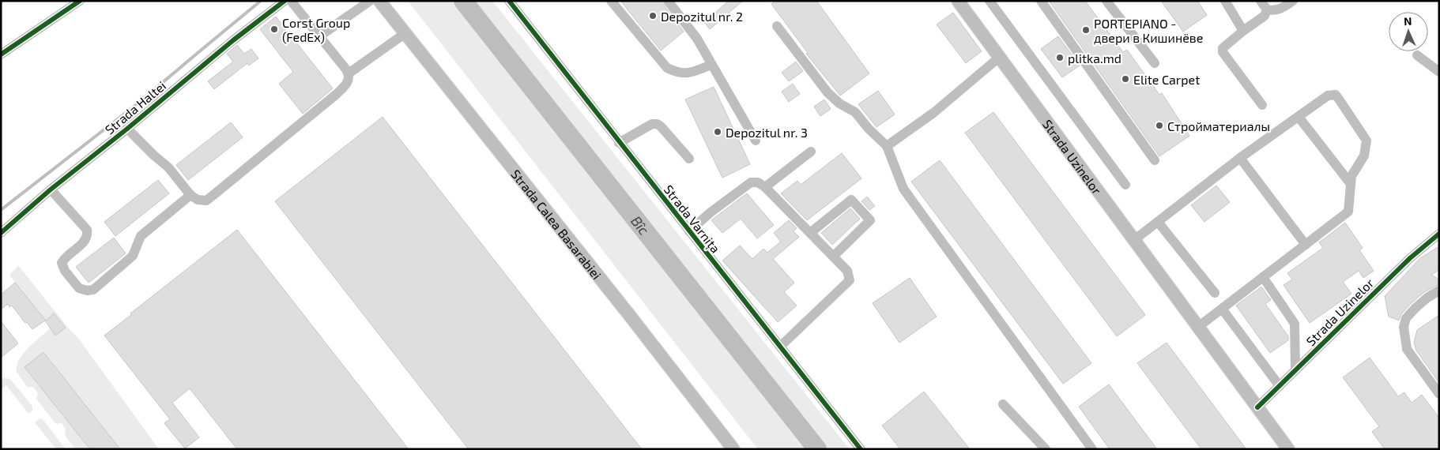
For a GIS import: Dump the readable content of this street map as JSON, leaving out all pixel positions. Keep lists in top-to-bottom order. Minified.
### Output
{"streets":{"main road":["Strada Uzinelor","Strada Calea Basarabiei"],"street":["Strada Haltei","Strada Varnița"]},"water":["Bîc"],"places":["Depozitul nr. 2","Corst Group (FedEx)","PORTEPIANO - двери в Кишинёве","plitka.md","Elite Carpet","Стройматериалы","Depozitul nr. 3"],"north":"top"}
